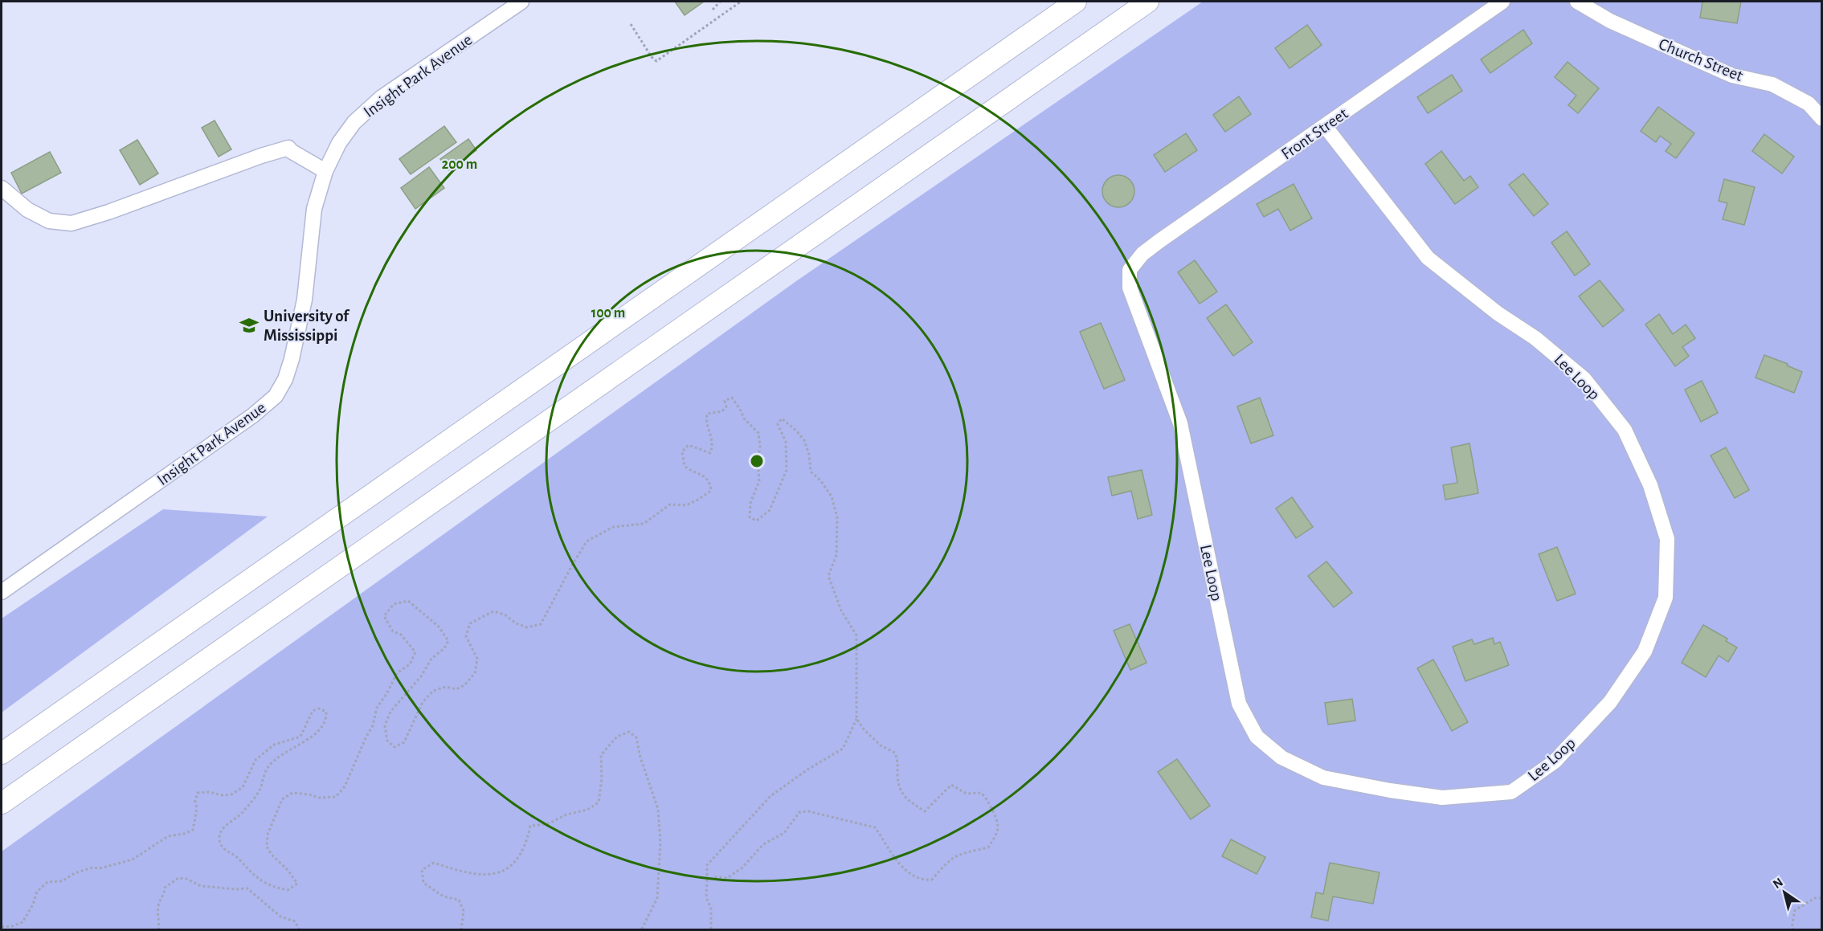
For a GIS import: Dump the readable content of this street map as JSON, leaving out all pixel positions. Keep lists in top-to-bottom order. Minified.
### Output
{"streets":{"street":["Church Street","Insight Park Avenue","Front Street","Lee Loop"]},"crossings":[["Front Street","Lee Loop"]],"places":{"school or university":["University of Mississippi"]},"north":"top left","rings":["200 m","100 m"]}
